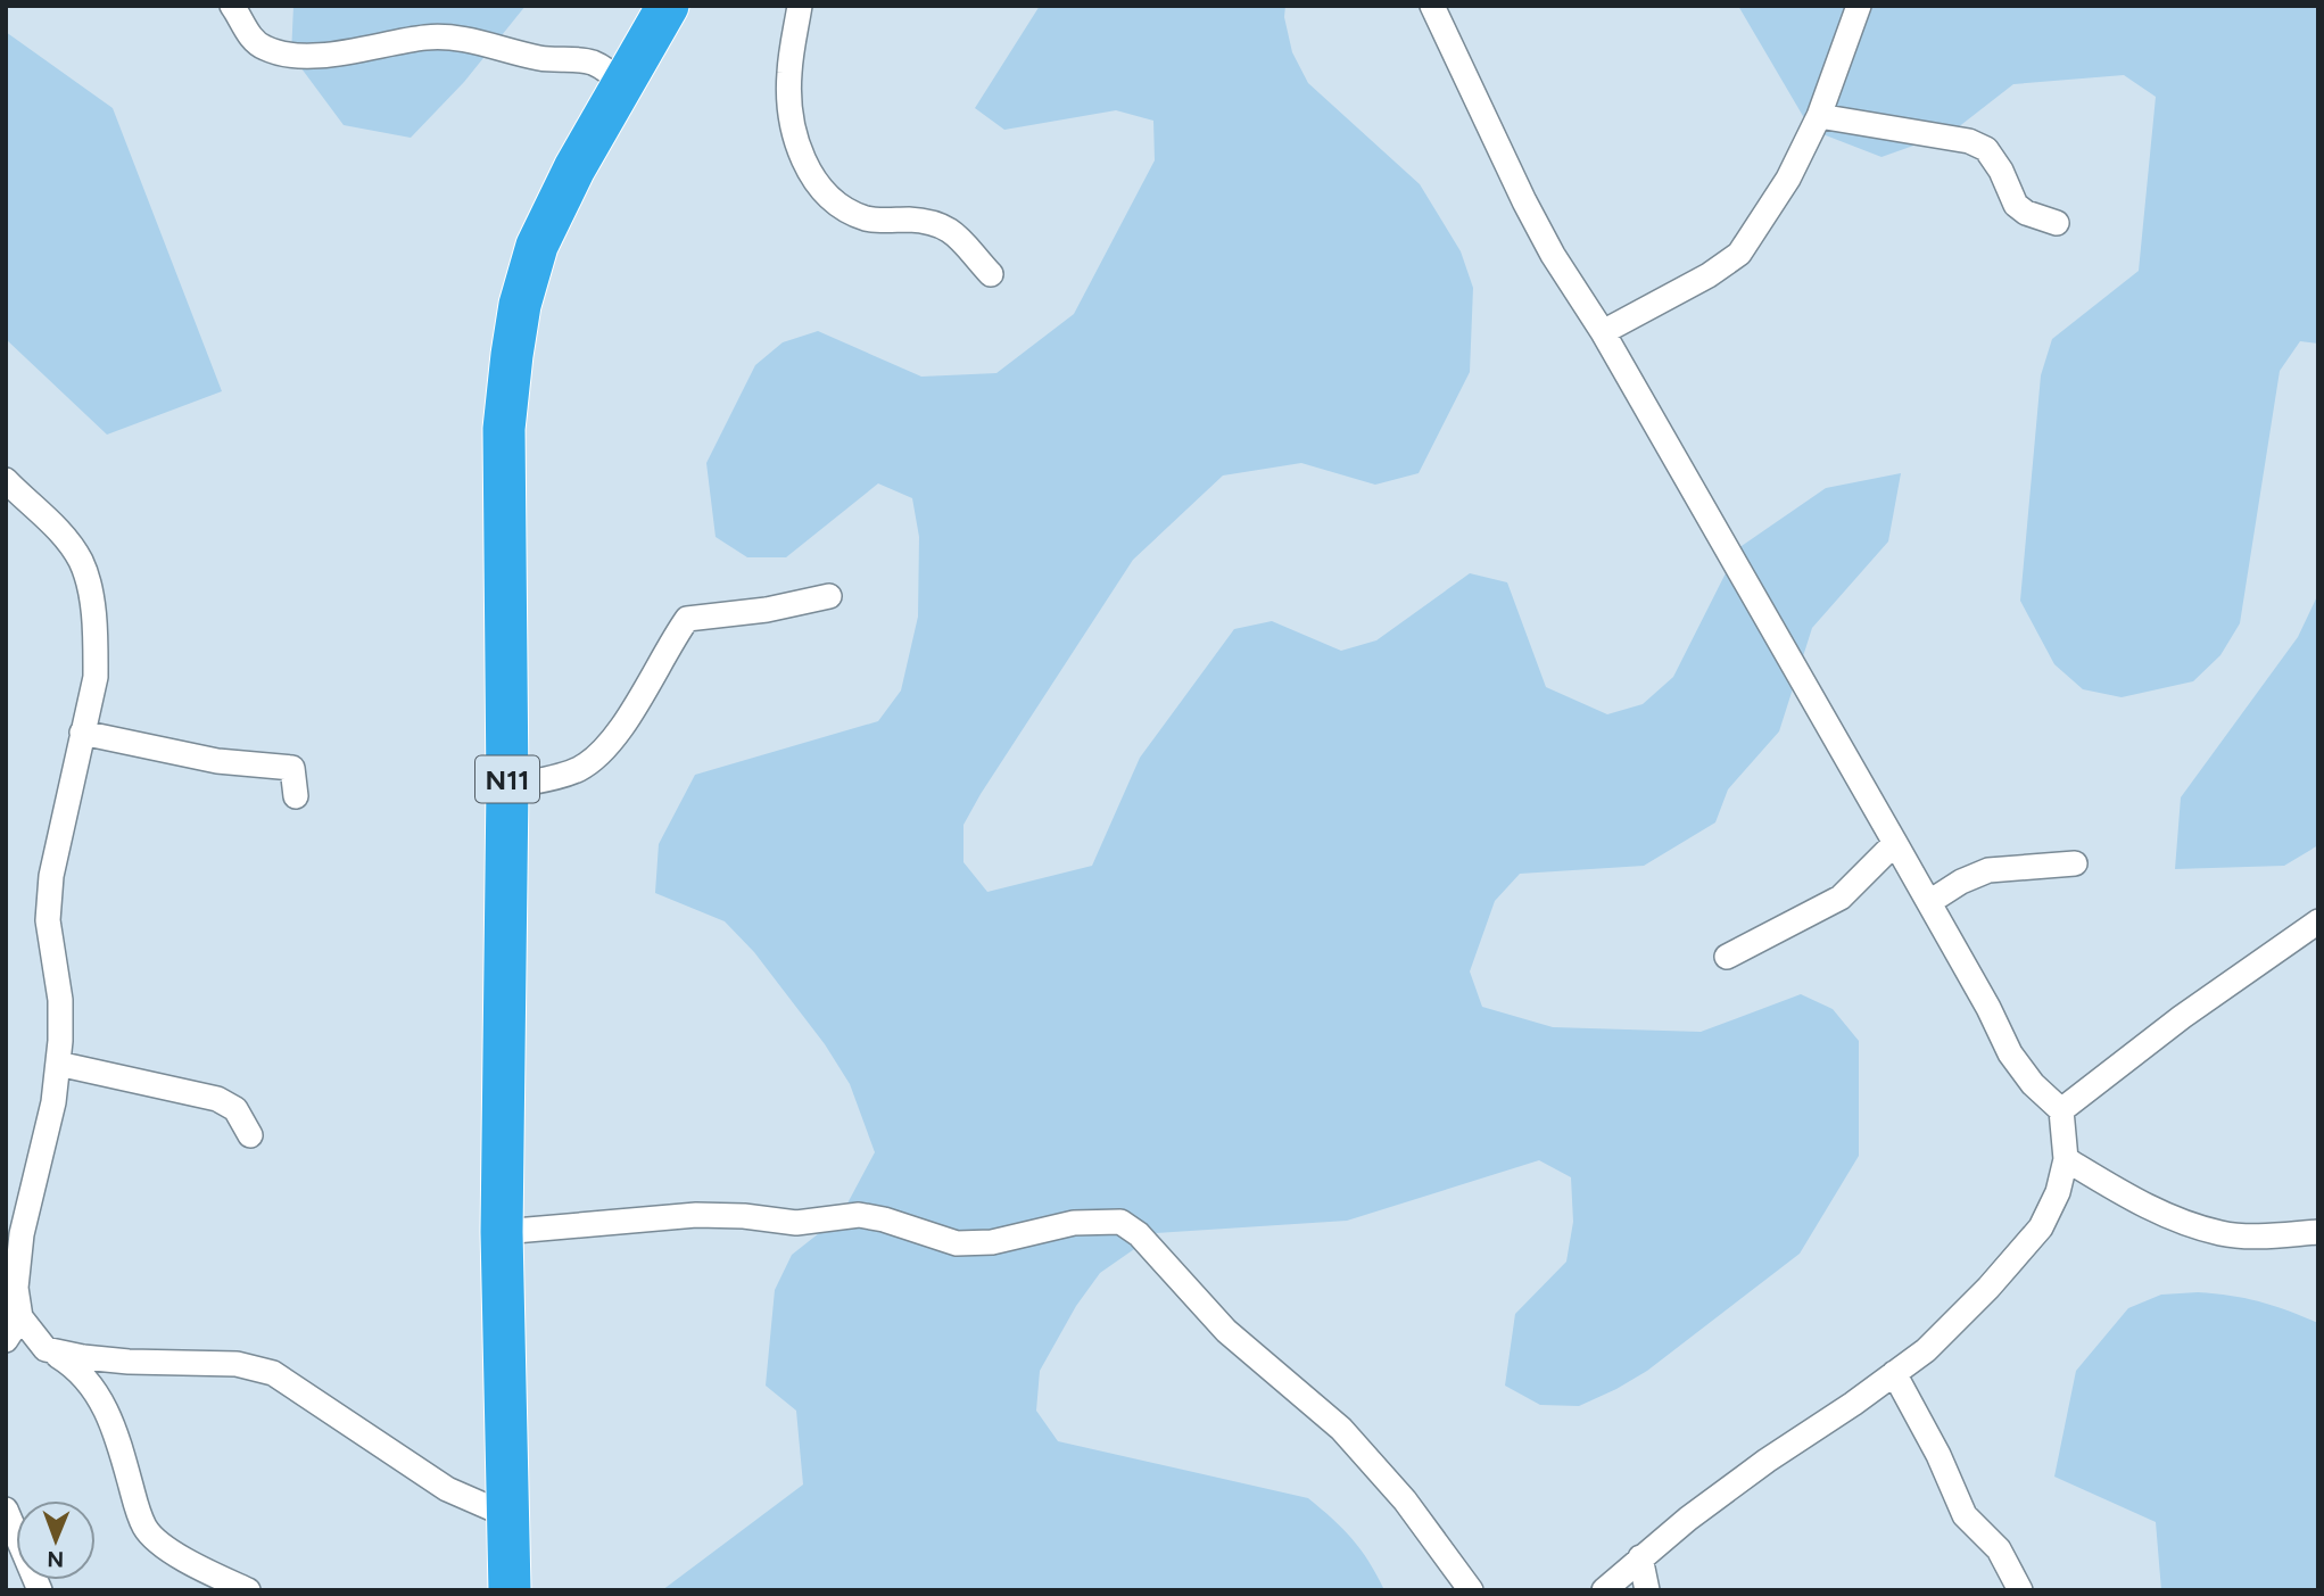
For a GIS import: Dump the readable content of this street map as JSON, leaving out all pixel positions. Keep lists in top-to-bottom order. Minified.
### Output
{"streets":{"highway":["N11"]},"north":"bottom"}
